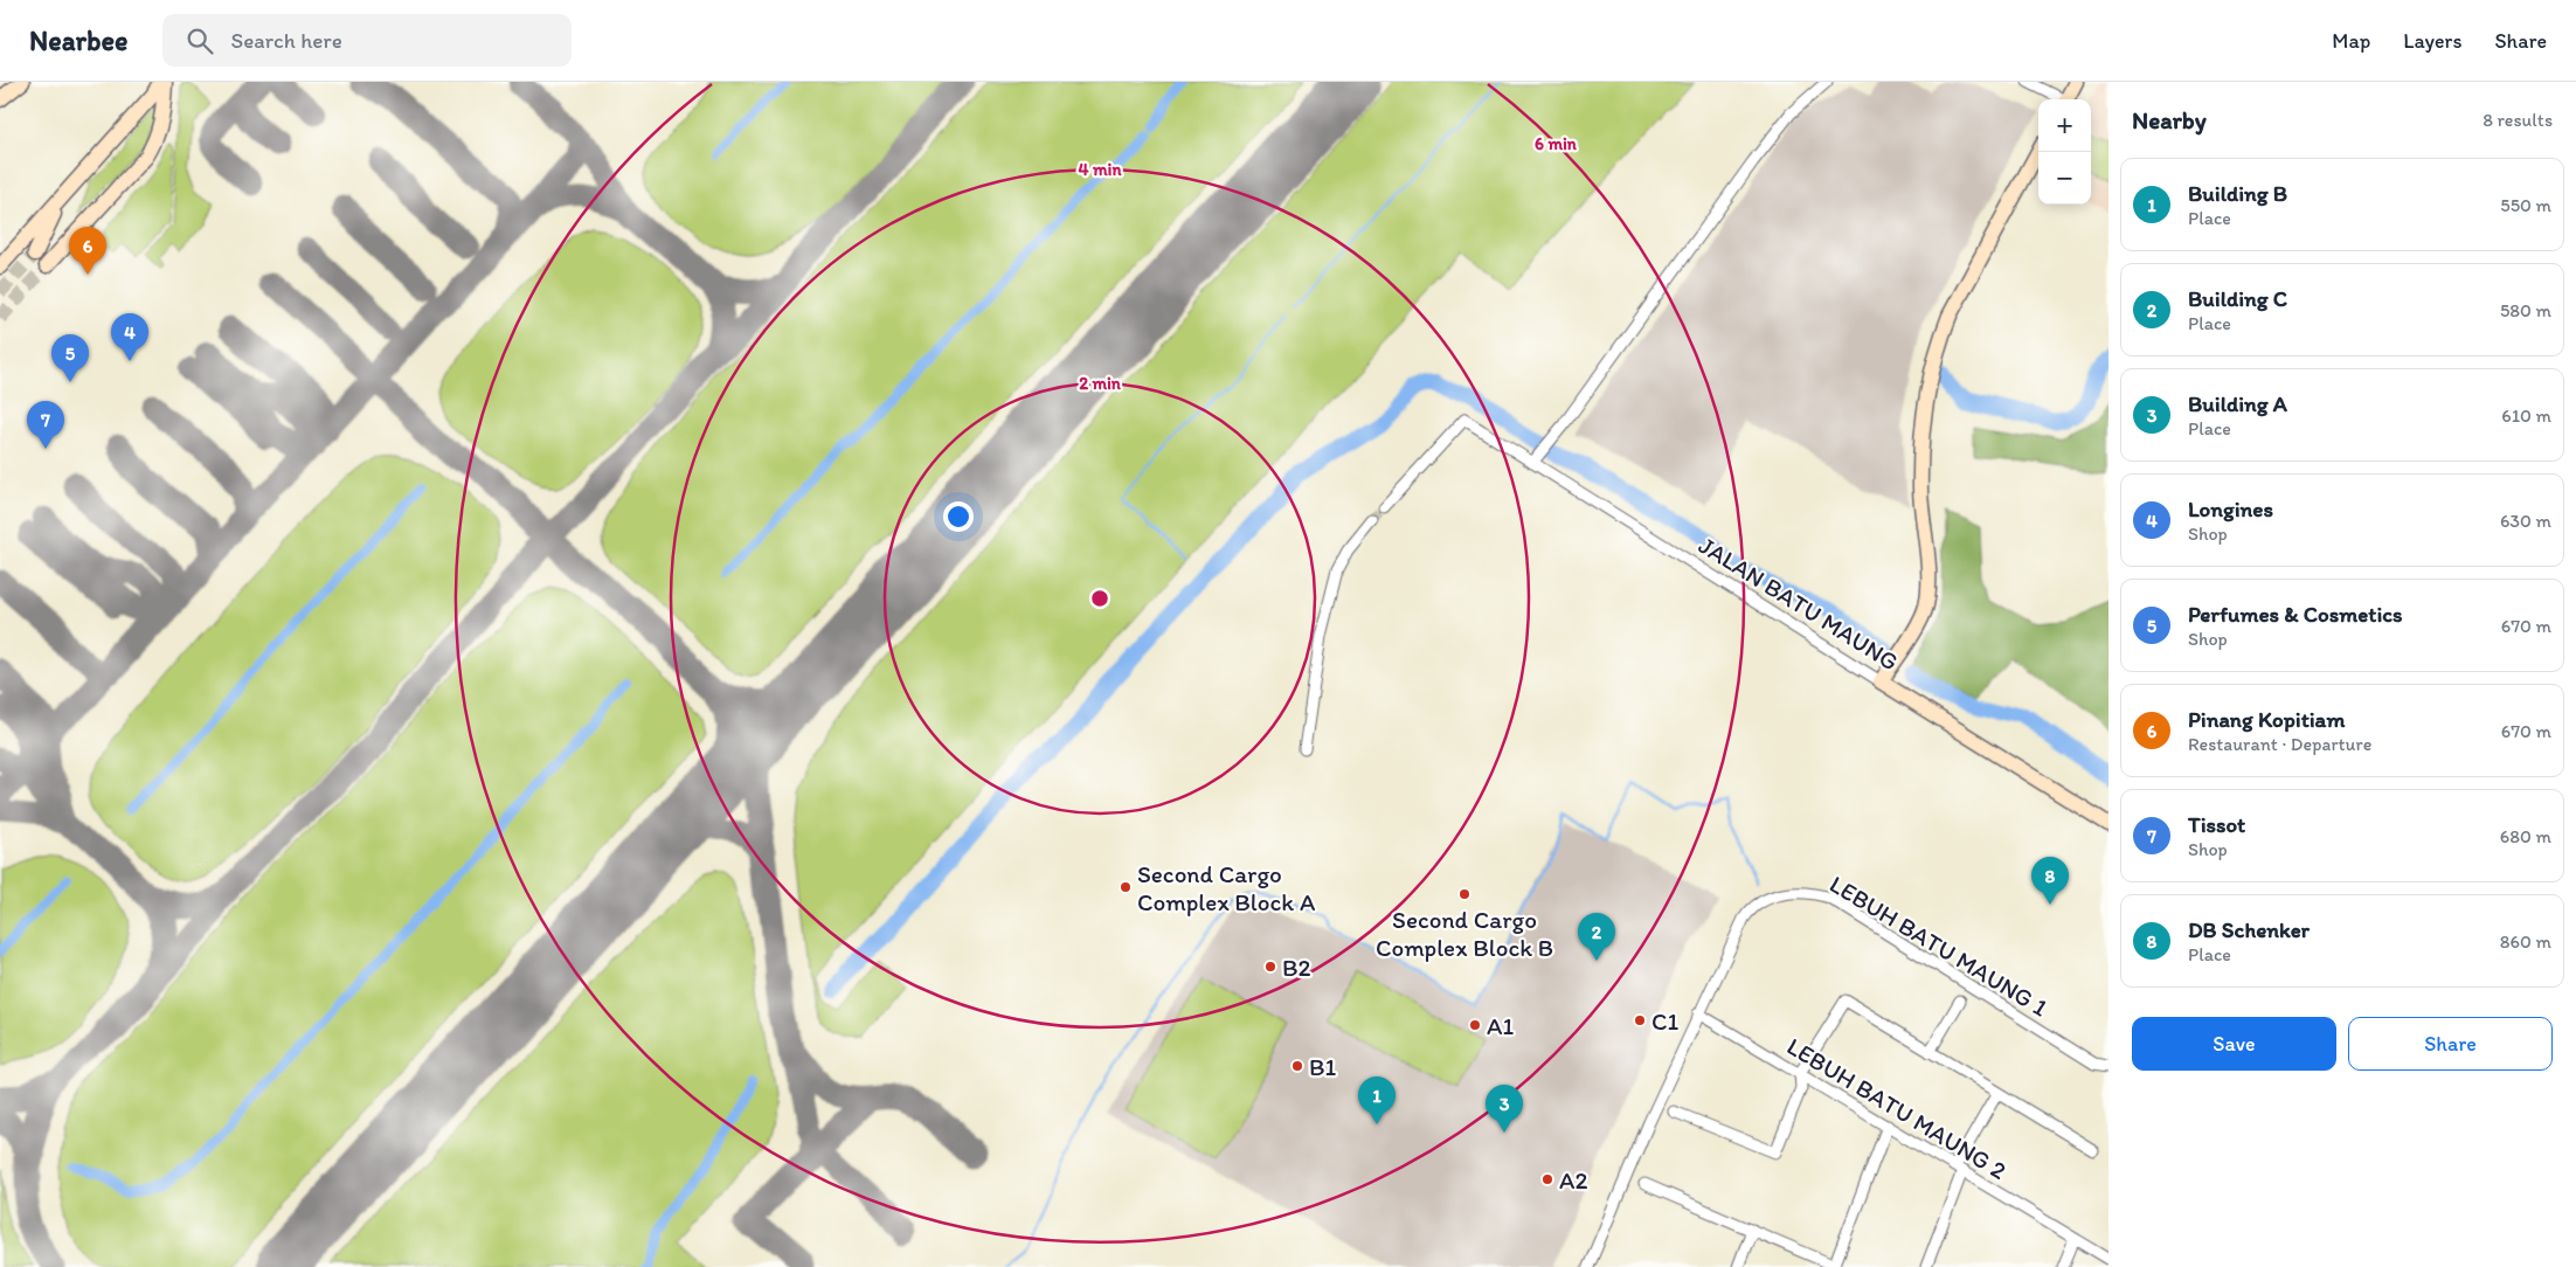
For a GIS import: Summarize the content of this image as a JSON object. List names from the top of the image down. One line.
{"streets":{"street":["JALAN BATU MAUNG","LEBUH BATU MAUNG 1","LEBUH BATU MAUNG 2"]},"crossings":[["LEBUH BATU MAUNG 1","LEBUH BATU MAUNG 2"]],"places":["Second Cargo Complex Block A","Second Cargo Complex Block B","B2","C1","A1","B1","A2"],"page":{"header":"Nearbee","search":"Search here","nav":["Map","Layers","Share"],"heading":["Nearby","8 results"],"map_buttons":["+","−"],"list":[{"mark":"1","name":"Building B","note":"Place","value":"550 m"},{"mark":"2","name":"Building C","note":"Place","value":"580 m"},{"mark":"3","name":"Building A","note":"Place","value":"610 m"},{"mark":"4","name":"Longines","note":"Shop","value":"630 m"},{"mark":"5","name":"Perfumes & Cosmetics","note":"Shop","value":"670 m"},{"mark":"6","name":"Pinang Kopitiam","note":"Restaurant · Departure","value":"670 m"},{"mark":"7","name":"Tissot","note":"Shop","value":"680 m"},{"mark":"8","name":"DB Schenker","note":"Place","value":"860 m"}],"pins":["6","4","5","7","8","2","1","3"],"buttons":["Save","Share"]},"rings":["6 min","4 min","2 min"]}
